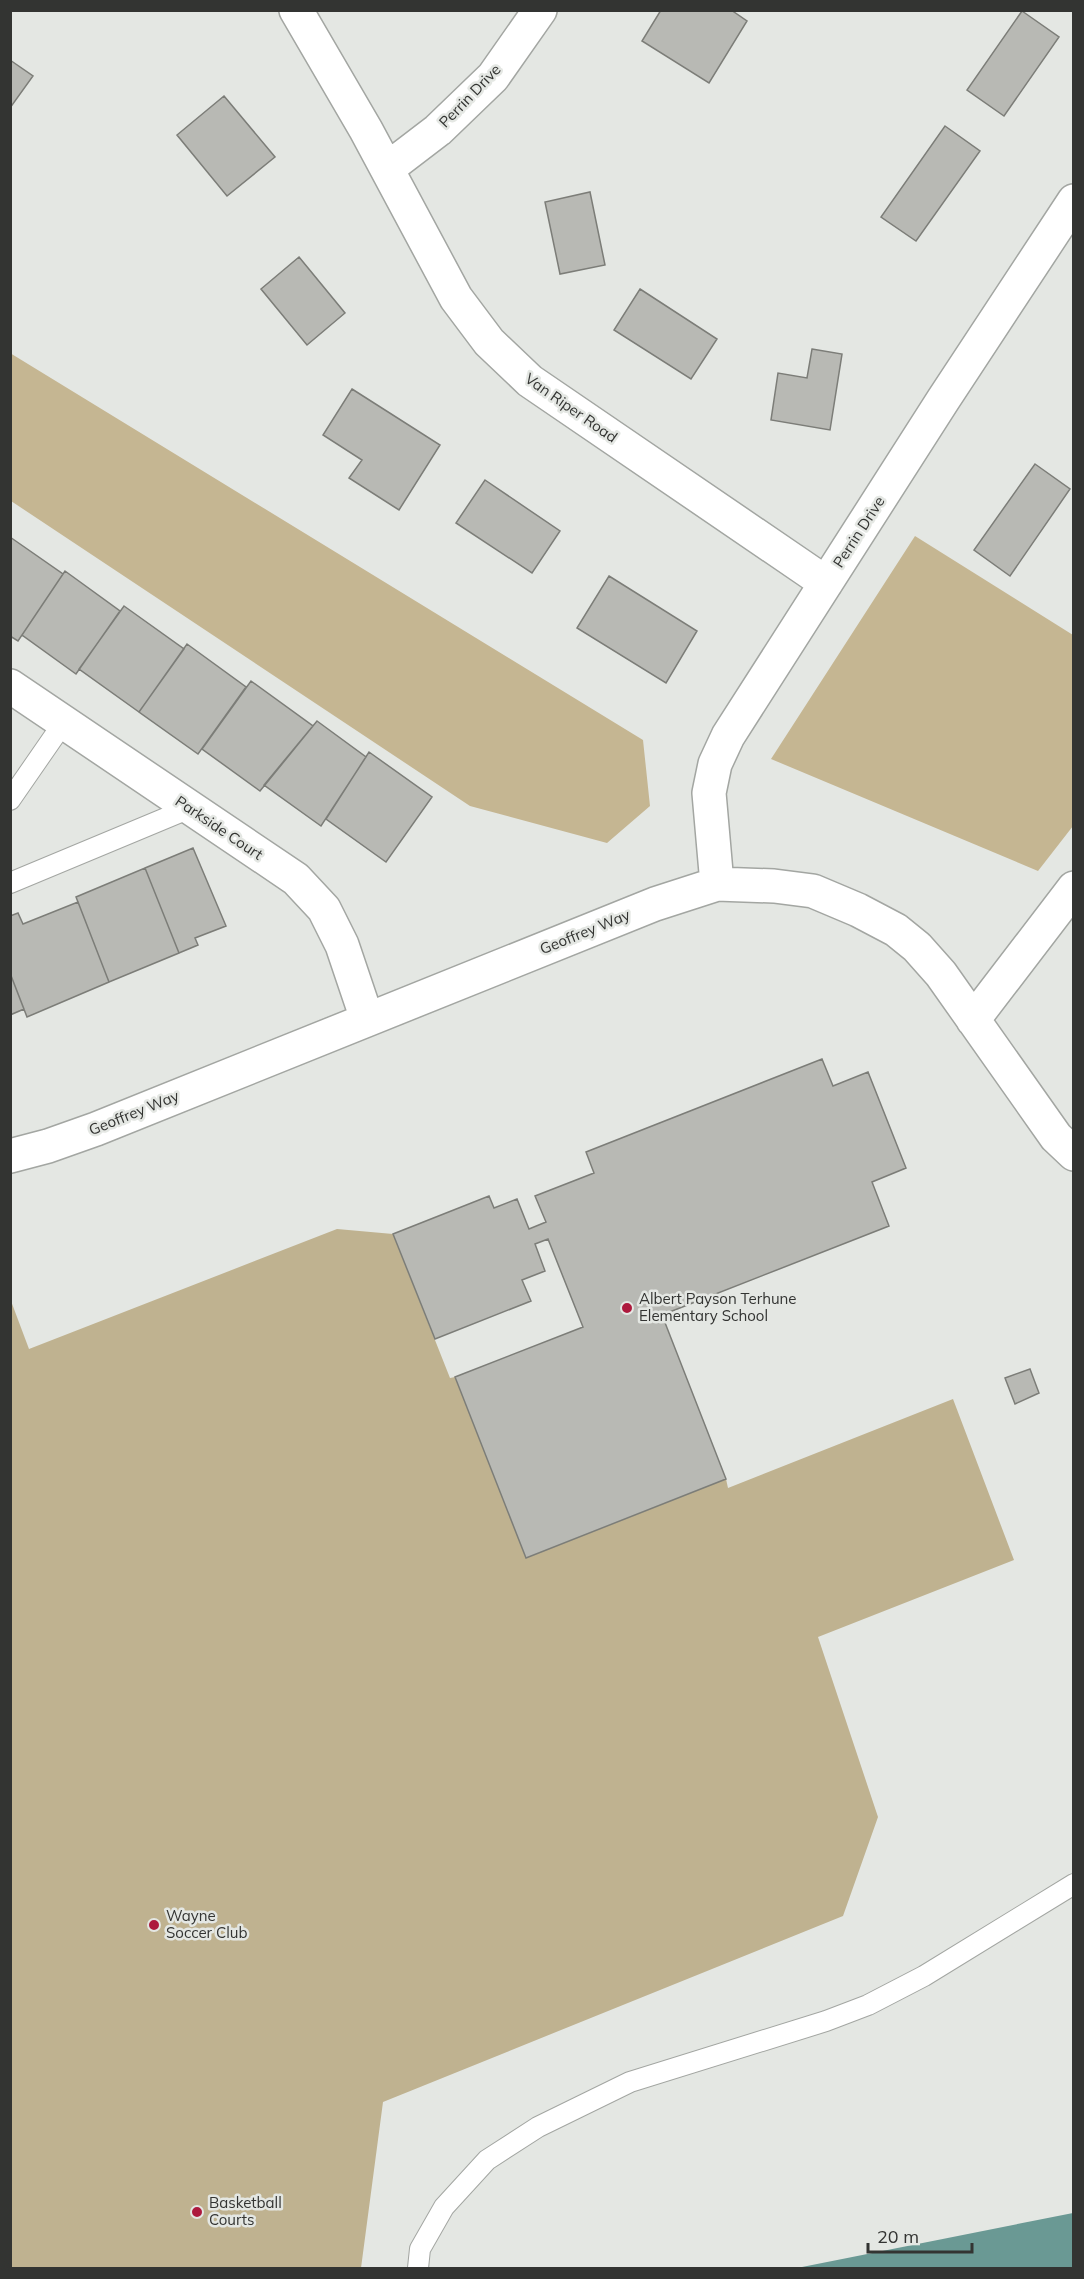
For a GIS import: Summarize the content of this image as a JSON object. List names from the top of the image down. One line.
{"streets":{"street":["Perrin Drive","Van Riper Road","Parkside Court","Geoffrey Way"]},"crossings":[["Perrin Drive","Van Riper Road"],["Perrin Drive","Geoffrey Way"],["Parkside Court","Geoffrey Way"]],"places":["Albert Payson Terhune Elementary School","Wayne Soccer Club","Basketball Courts"],"scale_bar":"20 m"}
